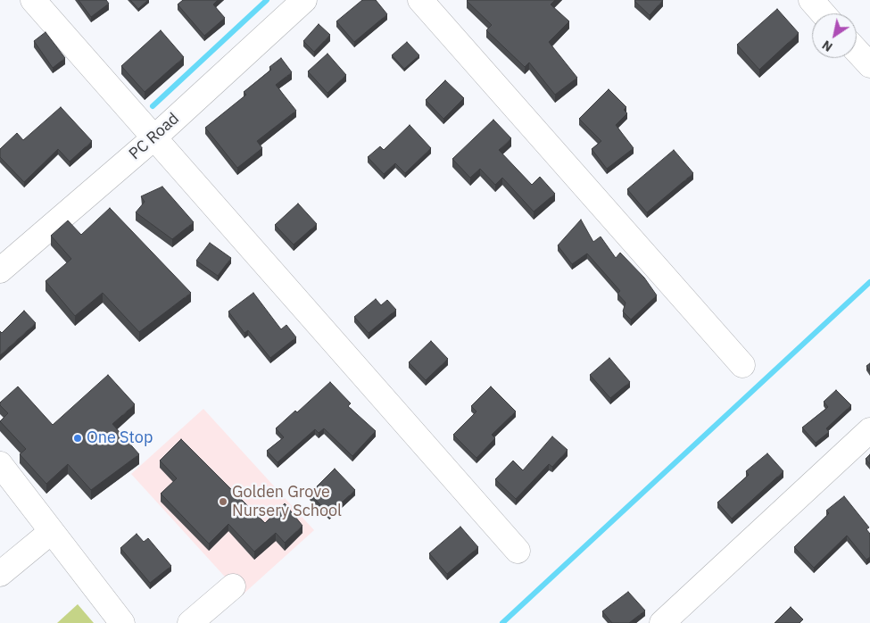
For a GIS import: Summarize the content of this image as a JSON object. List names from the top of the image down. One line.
{"streets":{"street":["PC Road"]},"places":["One Stop","Golden Grove Nursery School"],"north":"bottom left"}
